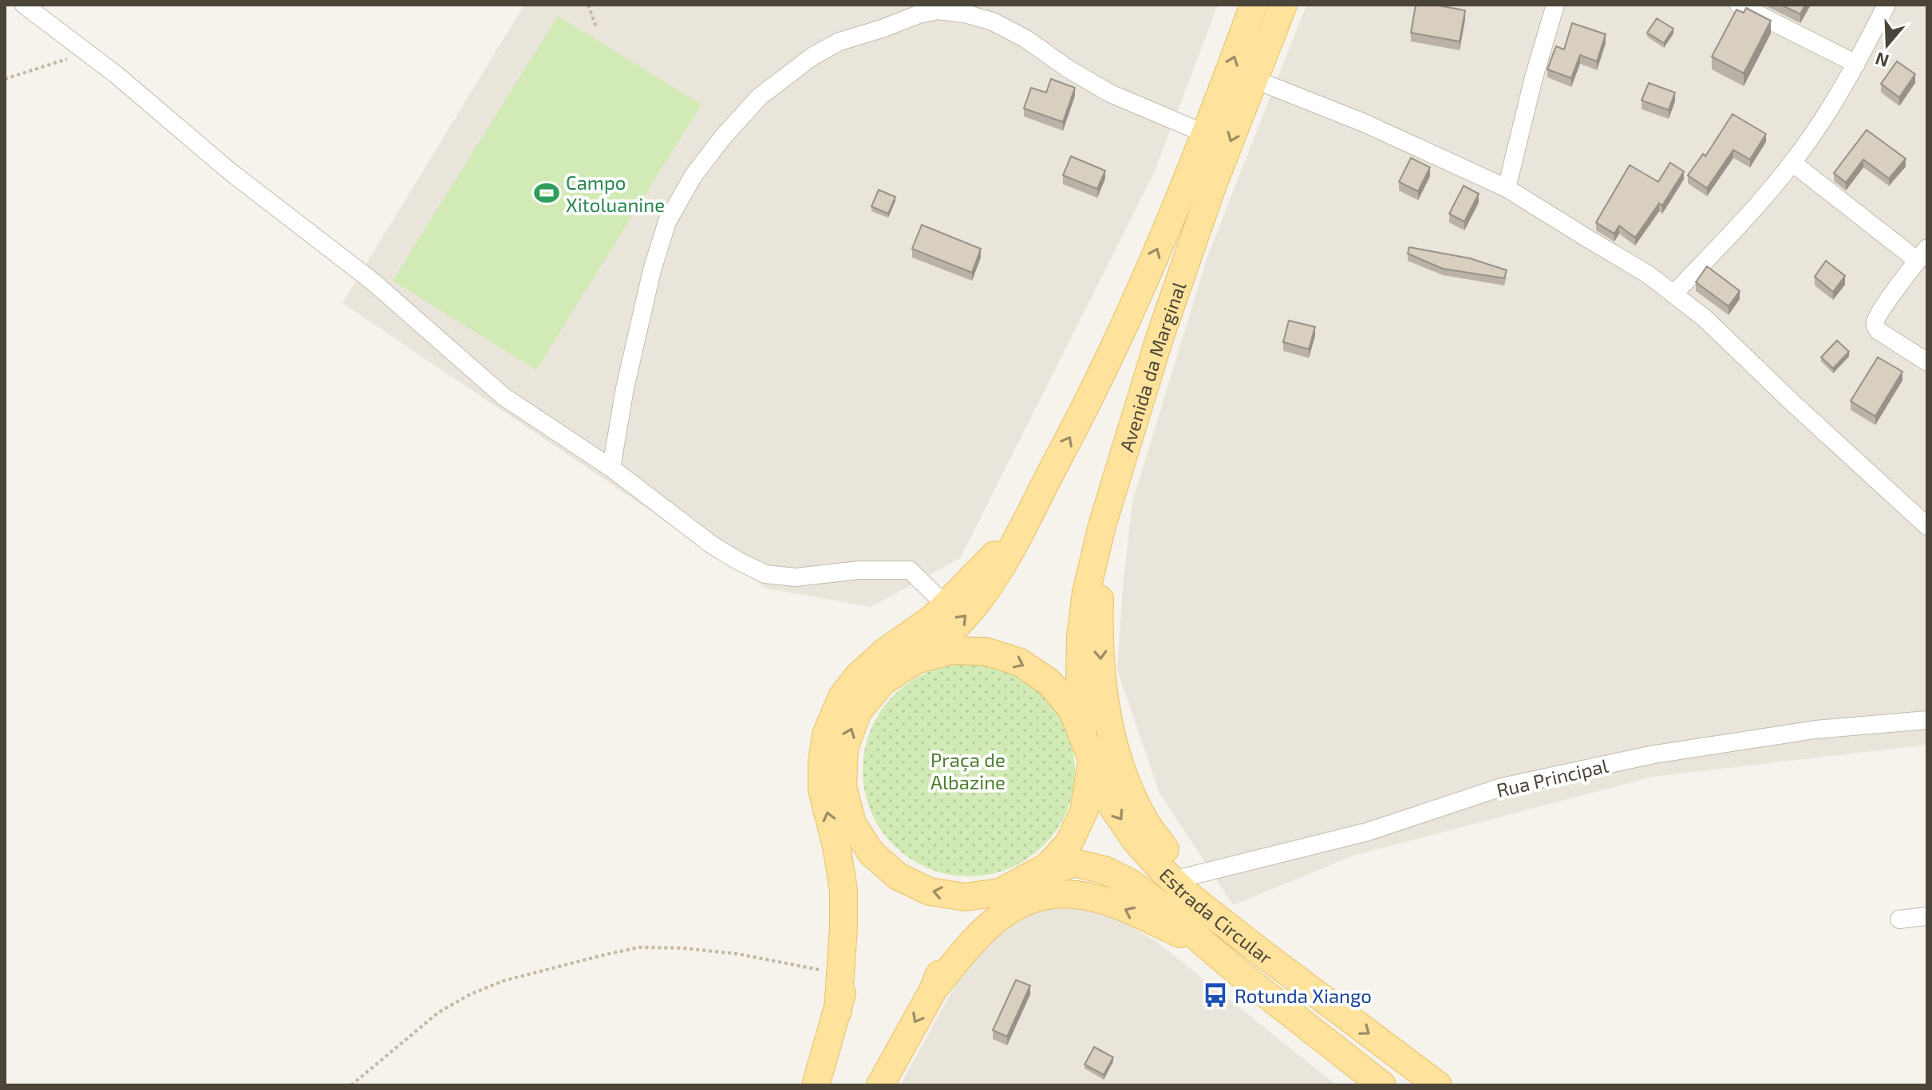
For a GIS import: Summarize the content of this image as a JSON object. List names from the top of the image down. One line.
{"streets":{"main road":["Avenida da Marginal","Estrada Circular"],"street":["Rua Principal"]},"crossings":[["Avenida da Marginal","Estrada Circular"]],"parks":["Praça de Albazine"],"places":{"sports":["Campo Xitoluanine"],"bus stop":["Rotunda Xiango"]},"north":"bottom"}
